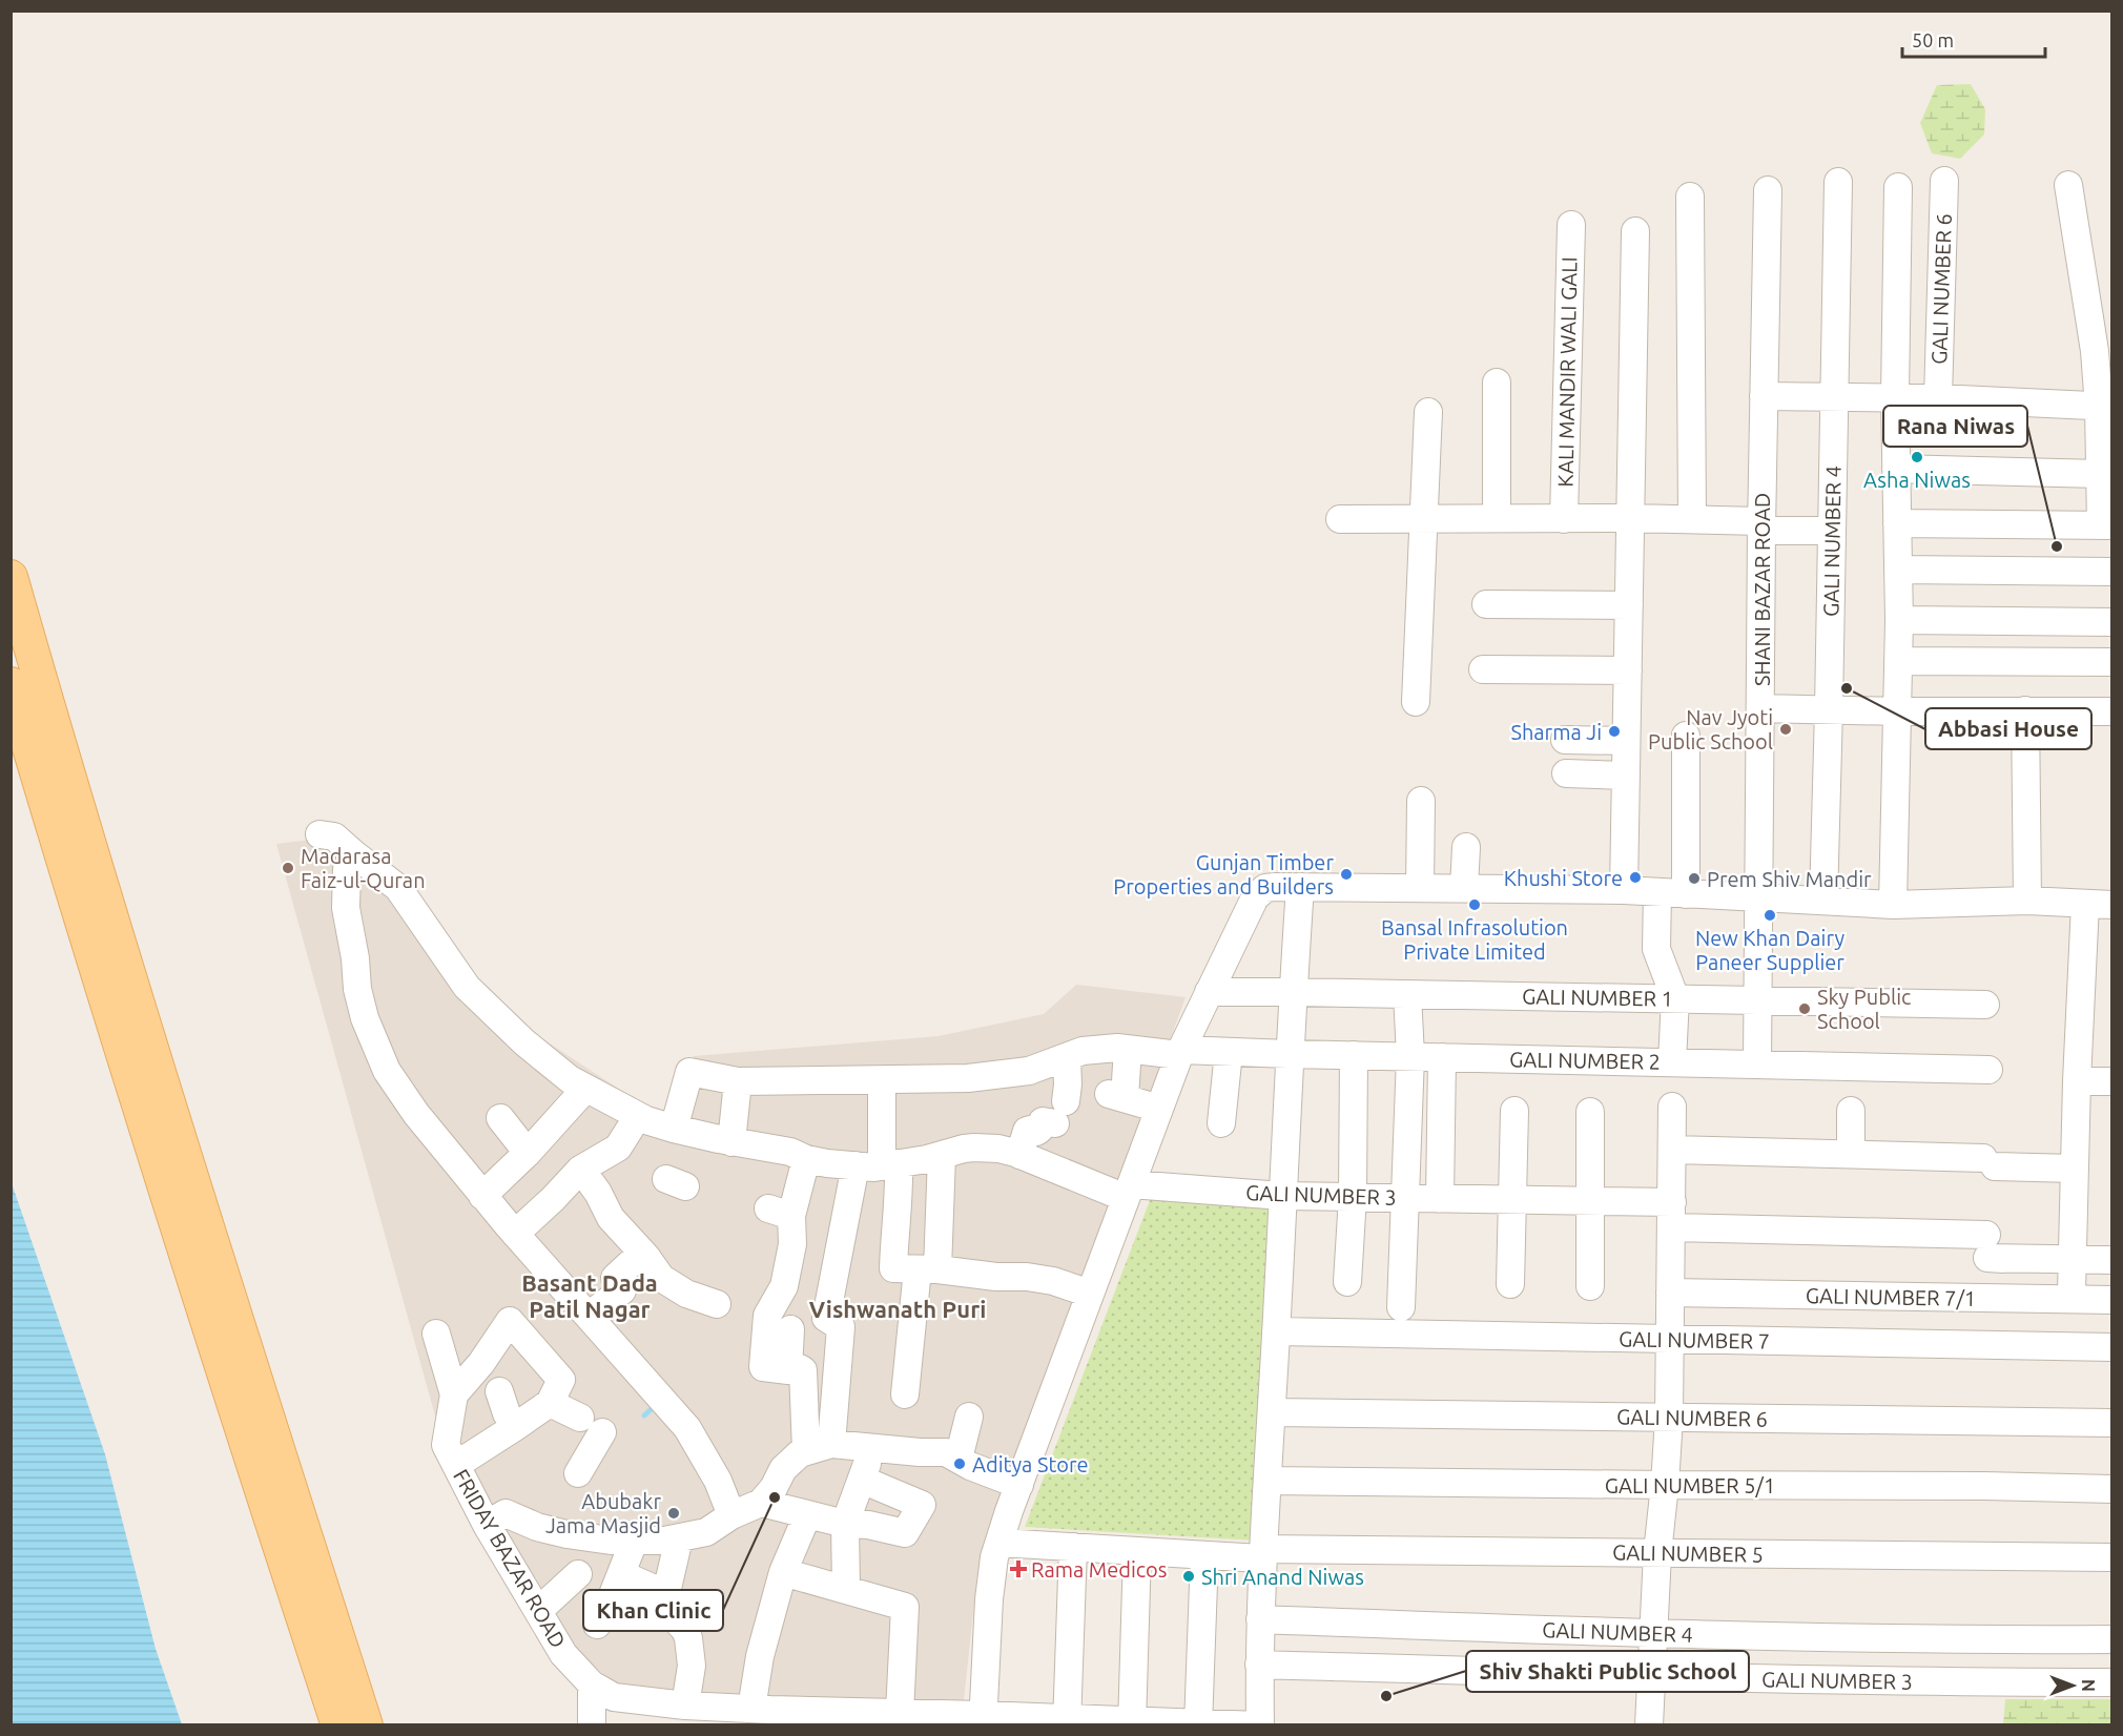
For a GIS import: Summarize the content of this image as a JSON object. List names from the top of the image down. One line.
{"streets":{"street":["GALI NUMBER 6","KALI MANDIR WALI GALI","GALI NUMBER 4","SHANI BAZAR ROAD","GALI NUMBER 1","GALI NUMBER 2","GALI NUMBER 3","GALI NUMBER 7/1","GALI NUMBER 7","GALI NUMBER 5/1","GALI NUMBER 5","FRIDAY BAZAR ROAD"]},"crossings":[["SHANI BAZAR ROAD","GALI NUMBER 1"],["SHANI BAZAR ROAD","GALI NUMBER 2"],["GALI NUMBER 2","GALI NUMBER 3"]],"districts":["Basant Dada Patil Nagar","Vishwanath Puri"],"places":{"other":["Asha Niwas","Rana Niwas","Abbasi House","Nav Jyoti Public School","Sharma Ji","Madarasa Faiz-ul-Quran","Gunjan Timber Properties and Builders","Khushi Store","Prem Shiv Mandir","Bansal Infrasolution Private Limited","New Khan Dairy Paneer Supplier","Sky Public School","Aditya Store","Khan Clinic","Abubakr Jama Masjid","Shri Anand Niwas","Shiv Shakti Public School"],"health":["Rama Medicos"]},"scale_bar":"50 m","north":"right"}
